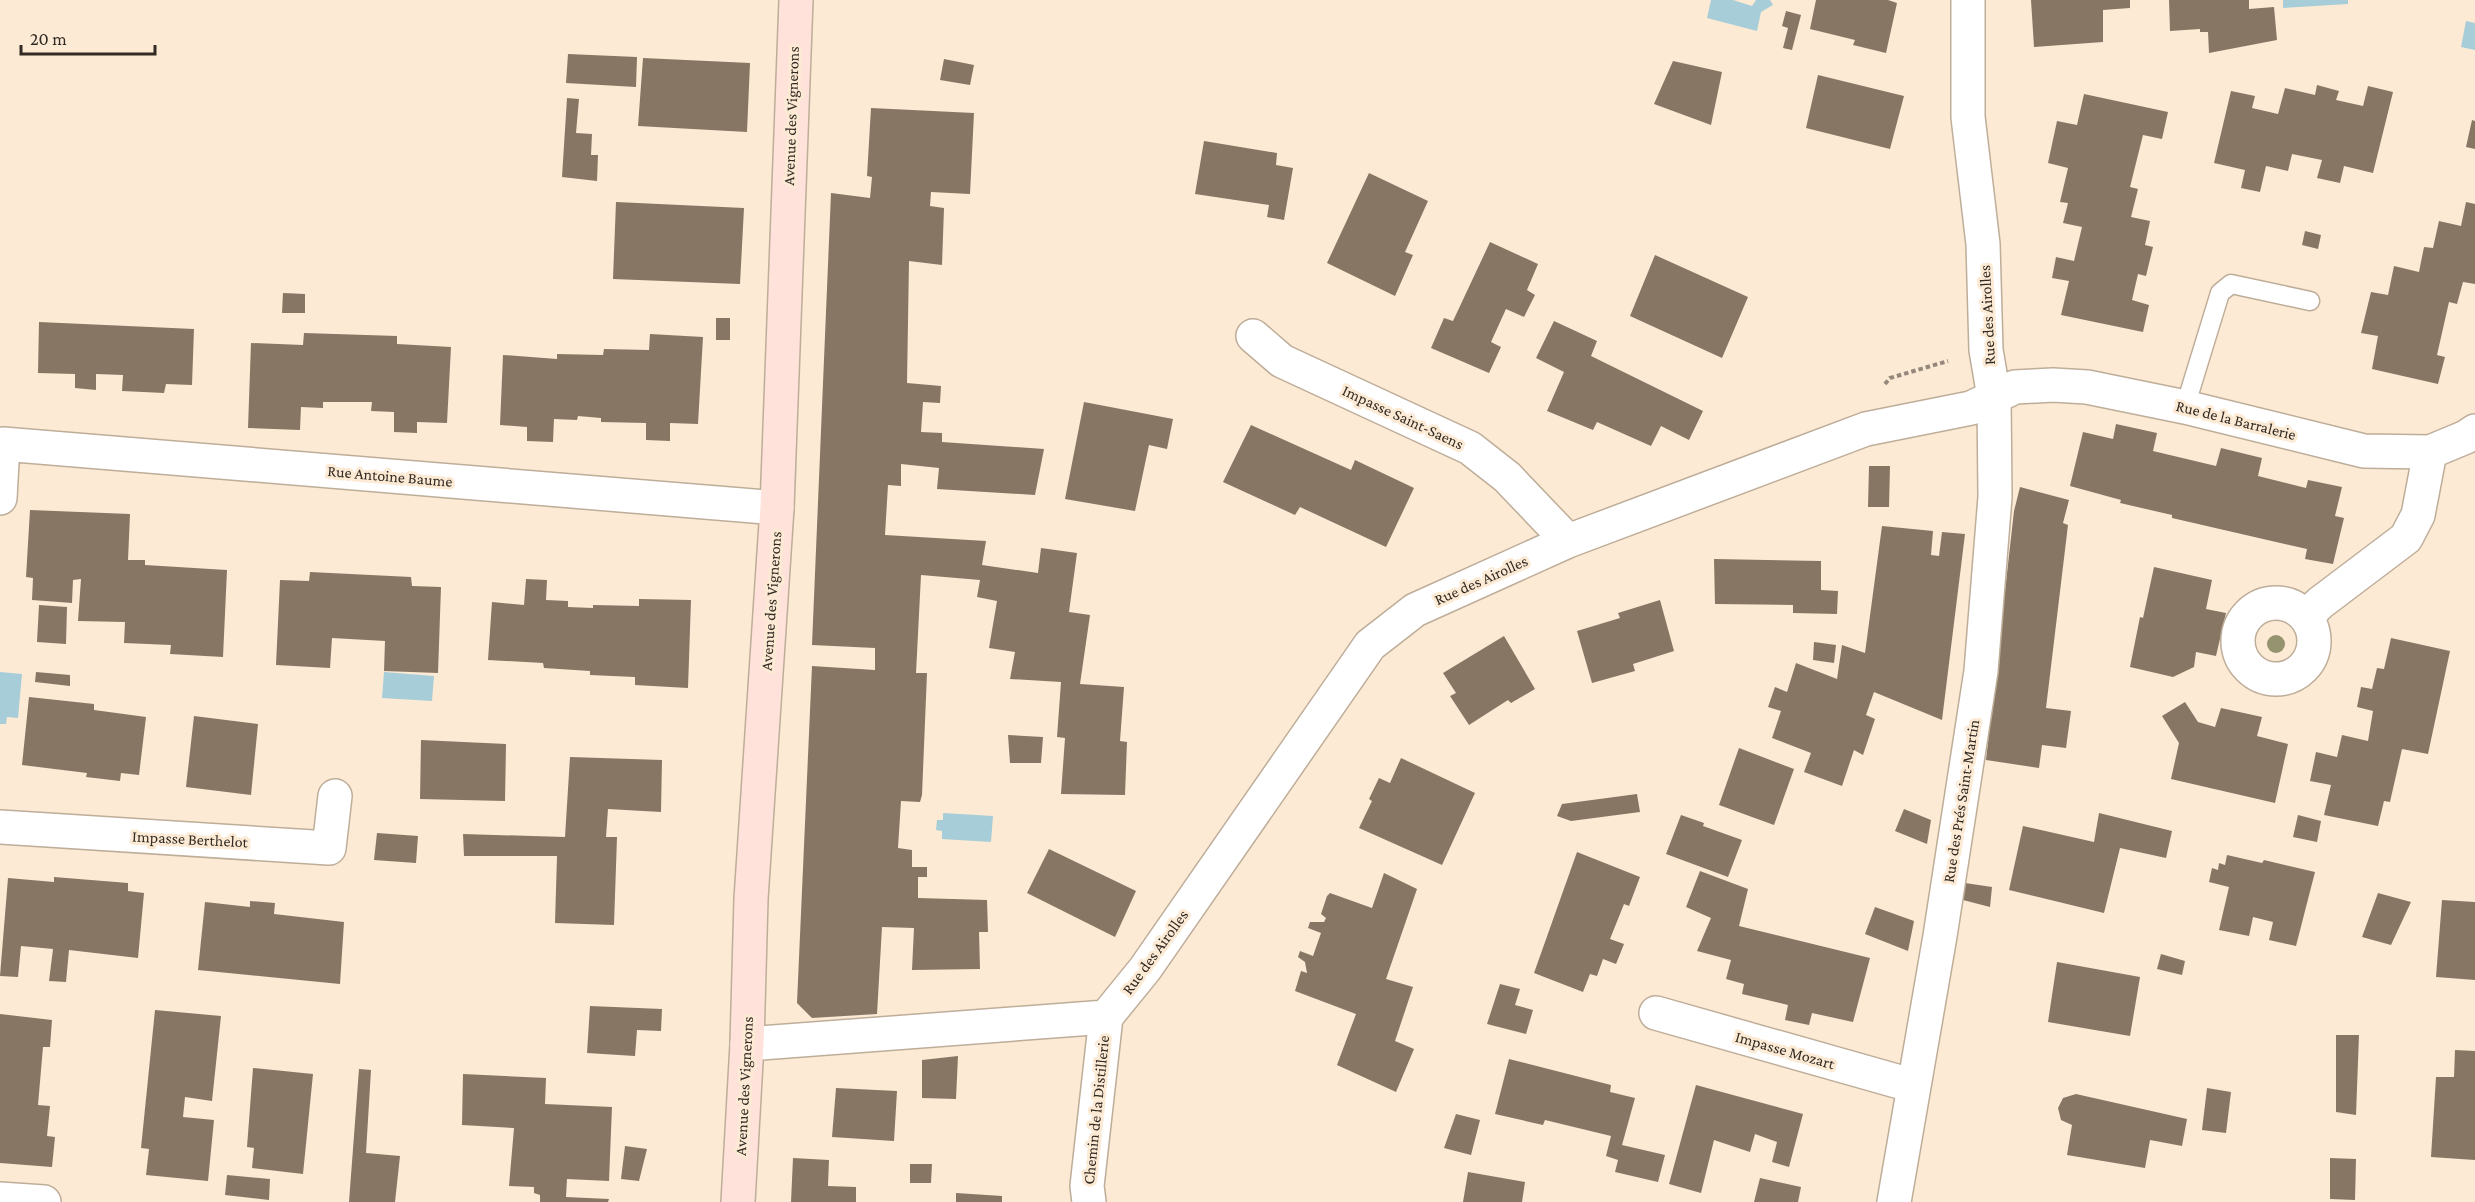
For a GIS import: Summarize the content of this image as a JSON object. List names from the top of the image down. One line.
{"streets":{"main road":["Avenue des Vignerons"],"street":["Rue des Airolles","Impasse Saint-Saens","Rue de la Barralerie","Rue Antoine Baume","Rue des Prés Saint-Martin","Impasse Berthelot","Impasse Mozart","Chemin de la Distillerie"]},"crossings":[["Avenue des Vignerons","Rue Antoine Baume"],["Rue des Airolles","Impasse Saint-Saens"],["Rue des Airolles","Rue de la Barralerie"],["Rue des Airolles","Rue des Prés Saint-Martin"],["Rue des Airolles","Chemin de la Distillerie"],["Rue de la Barralerie","Rue des Prés Saint-Martin"],["Rue des Prés Saint-Martin","Impasse Mozart"]],"scale_bar":"20 m"}
